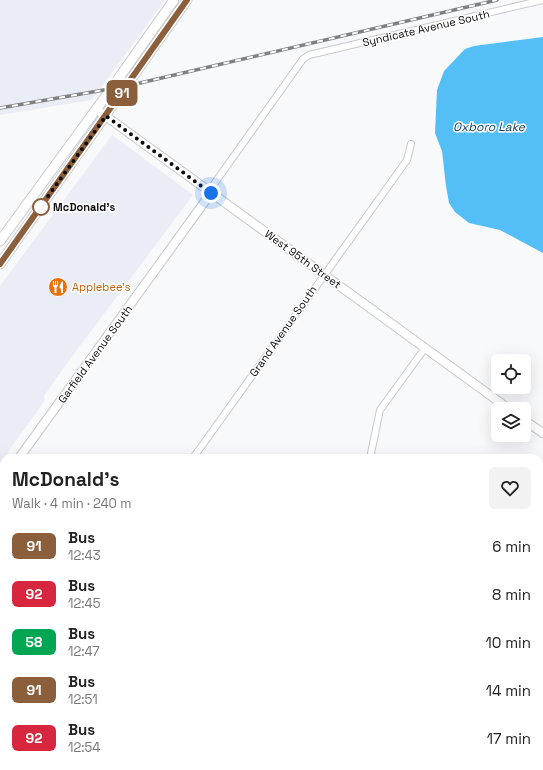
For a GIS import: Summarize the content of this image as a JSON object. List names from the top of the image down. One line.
{"streets":{"street":["Syndicate Avenue South","West 95th Street","Grand Avenue South","Garfield Avenue South"]},"crossings":[["Syndicate Avenue South","Garfield Avenue South"],["West 95th Street","Grand Avenue South"],["West 95th Street","Garfield Avenue South"]],"water":["Oxboro Lake"],"places":{"other":["McDonald's"],"restaurant":["Applebee's"]},"lines":["bus line 91"],"page":{"on_map":"91","heading":["McDonald's","Walk · 4 min · 240 m"],"list":[{"mark":"91","name":"Bus","note":"12:43","value":"6 min"},{"mark":"92","name":"Bus","note":"12:45","value":"8 min"},{"mark":"58","name":"Bus","note":"12:47","value":"10 min"},{"mark":"91","name":"Bus","note":"12:51","value":"14 min"},{"mark":"92","name":"Bus","note":"12:54","value":"17 min"}]}}
